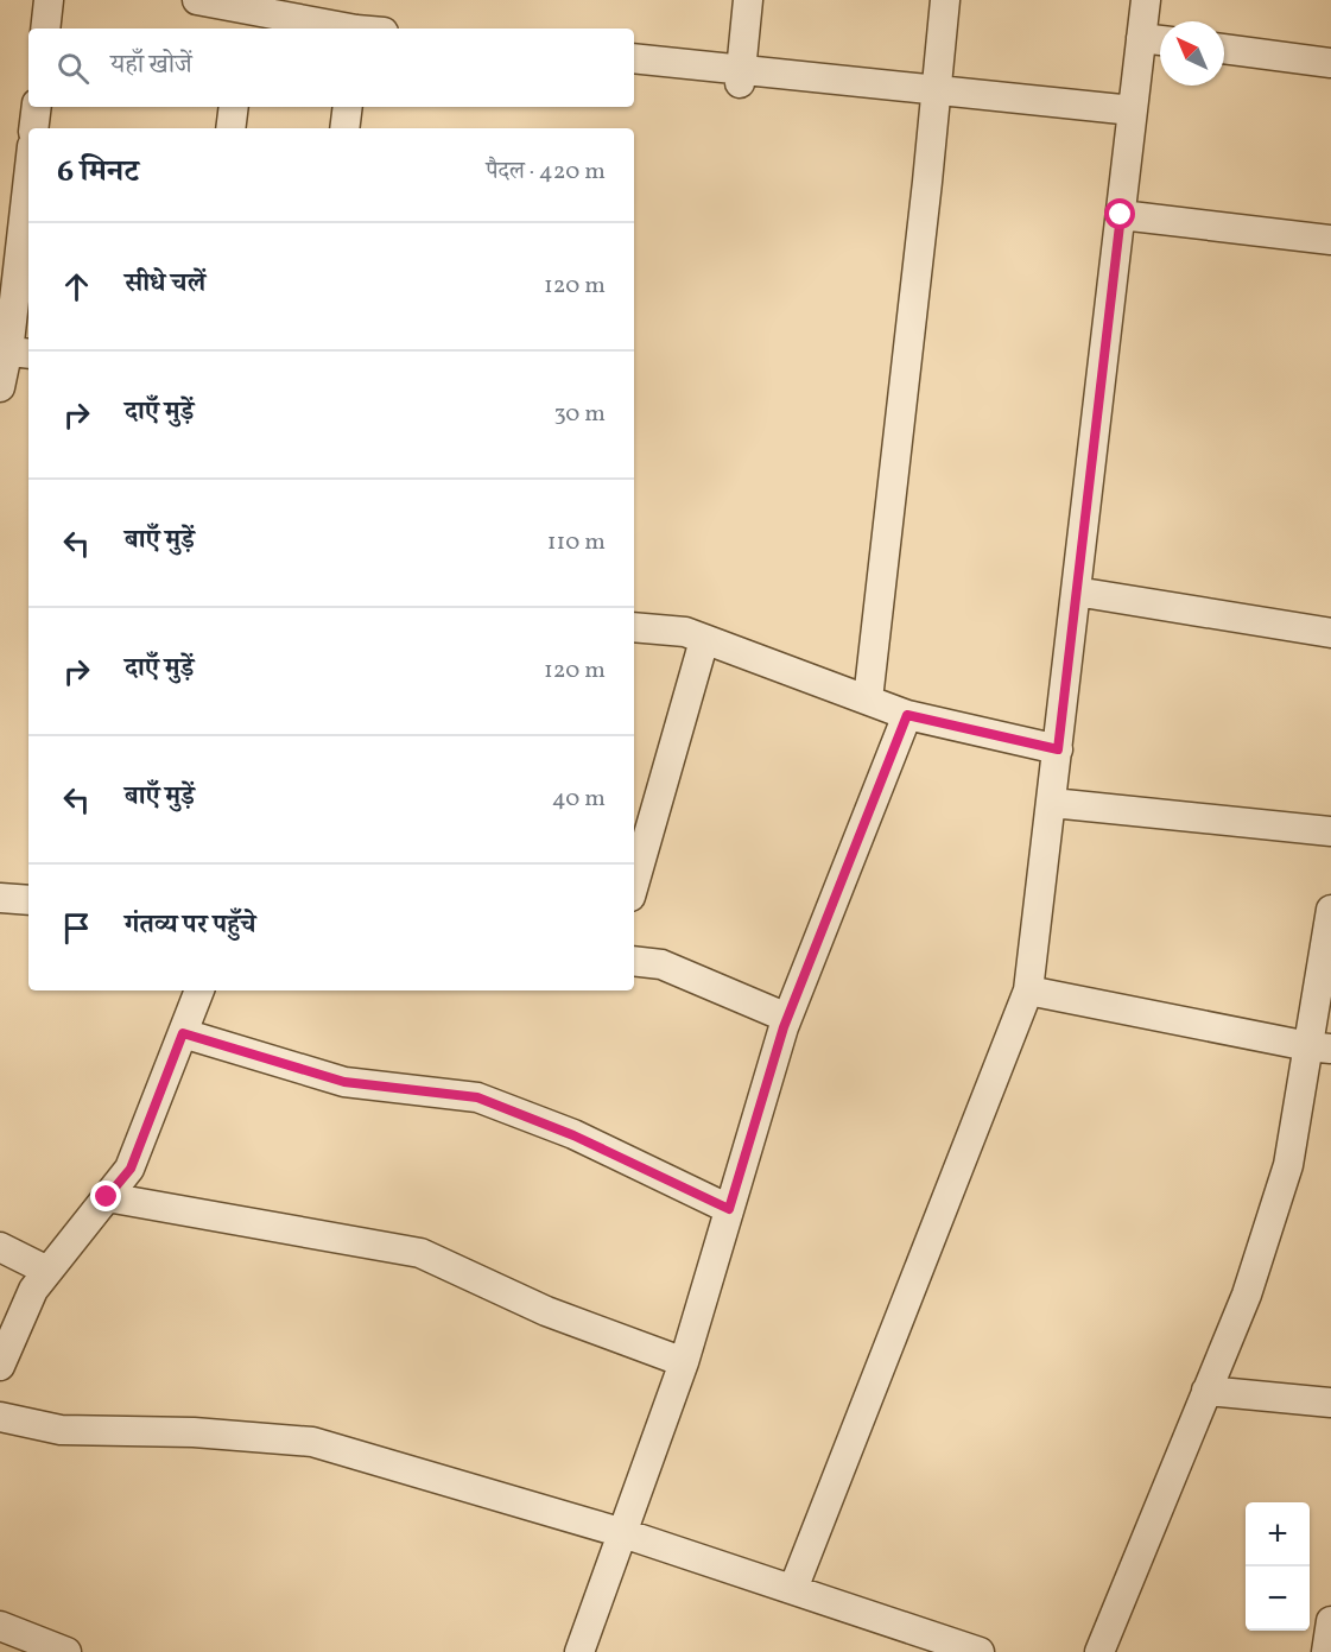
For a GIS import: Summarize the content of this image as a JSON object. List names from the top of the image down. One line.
{"north":"top left","page":{"search":"यहाँ खोजें","heading":["6 मिनट","पैदल · 420 m"],"list":[["सीधे चलें","120 m"],["दाएँ मुड़ें","30 m"],["बाएँ मुड़ें","110 m"],["दाएँ मुड़ें","120 m"],["बाएँ मुड़ें","40 m"],"गंतव्य पर पहुँचे"],"map_buttons":["+","−"]}}
